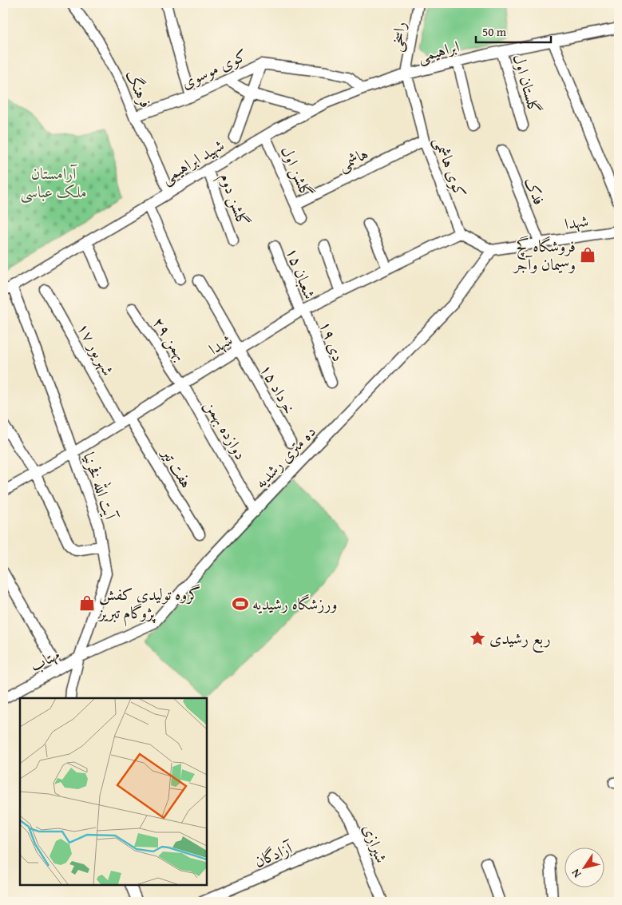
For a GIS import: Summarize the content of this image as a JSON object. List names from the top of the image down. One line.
{"streets":{"street":["راسخی","ابراهیمی","کوی موسوی","گلستان اول","فرهنگ","هاشمی","شهید ابراهیمی","کوی هاشمی","گلشن اول","فدک","گلشن دوم","شهدا","۱۵ شعبان","۲۹ بهمن","۱۹ دی","۱۷ شهریور","۱۵ خرداد","دوازده بهمن","ده متری رشدیه","هفت تیر","آیت الله فخرنیا","مهتاب","شیرازی","آزادگان"]},"crossings":[["راسخی","ابراهیمی"],["راسخی","شهید ابراهیمی"],["راسخی","کوی هاشمی"],["ابراهیمی","گلستان اول"],["ابراهیمی","شهید ابراهیمی"],["ابراهیمی","کوی هاشمی"],["کوی موسوی","فرهنگ"],["فرهنگ","شهید ابراهیمی"],["هاشمی","کوی هاشمی"],["هاشمی","گلشن اول"],["شهید ابراهیمی","کوی هاشمی"],["شهید ابراهیمی","گلشن اول"],["شهید ابراهیمی","گلشن دوم"],["شهید ابراهیمی","آیت الله فخرنیا"],["کوی هاشمی","شهدا"],["فدک","شهدا"],["شهدا","۱۵ شعبان"],["شهدا","۲۹ بهمن"],["شهدا","۱۹ دی"],["شهدا","۱۷ شهریور"],["شهدا","۱۵ خرداد"],["شهدا","دوازده بهمن"],["شهدا","ده متری رشدیه"],["شهدا","هفت تیر"],["شهدا","آیت الله فخرنیا"],["۱۵ شعبان","۱۹ دی"],["۲۹ بهمن","دوازده بهمن"],["۱۷ شهریور","هفت تیر"],["دوازده بهمن","ده متری رشدیه"],["ده متری رشدیه","آیت الله فخرنیا"],["ده متری رشدیه","مهتاب"],["آیت الله فخرنیا","مهتاب"],["شیرازی","آزادگان"]],"parks":["آرامستان ملک عباسی"],"places":{"shop":["فروشگاه گچ وسیمان وآجر","گروه تولیدی کفش پژوگام تبریز"],"sports":["ورزشگاه رشیدیه"],"place":["ربع رشیدی"]},"scale_bar":"50 m","north":"bottom left"}
